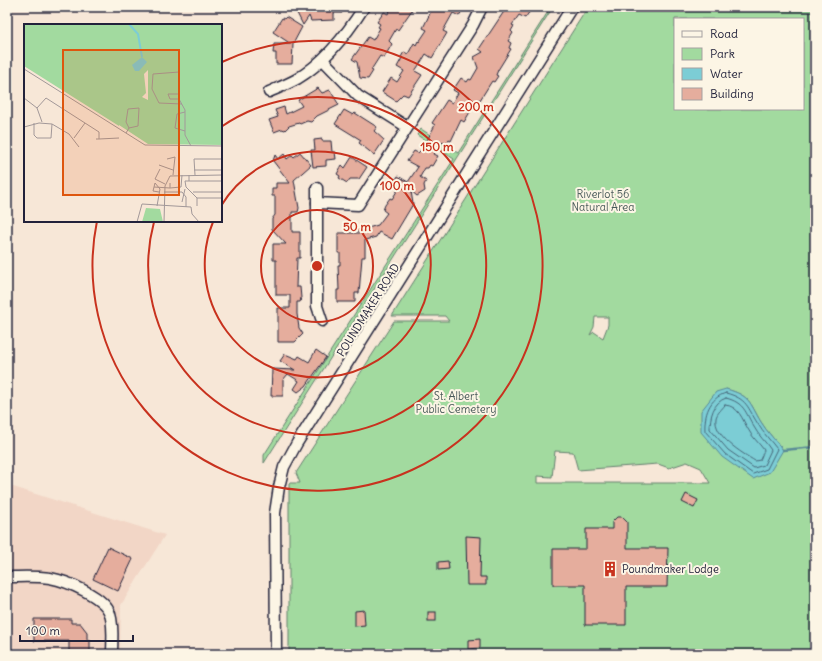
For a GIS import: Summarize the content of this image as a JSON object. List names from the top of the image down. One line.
{"streets":{"street":["POUNDMAKER ROAD"]},"parks":["Riverlot 56 Natural Area","St. Albert Public Cemetery"],"places":{"building":["Poundmaker Lodge"]},"legend":["Road","Park","Water","Building"],"scale_bar":"100 m","rings":["200 m","150 m","100 m","50 m"]}
